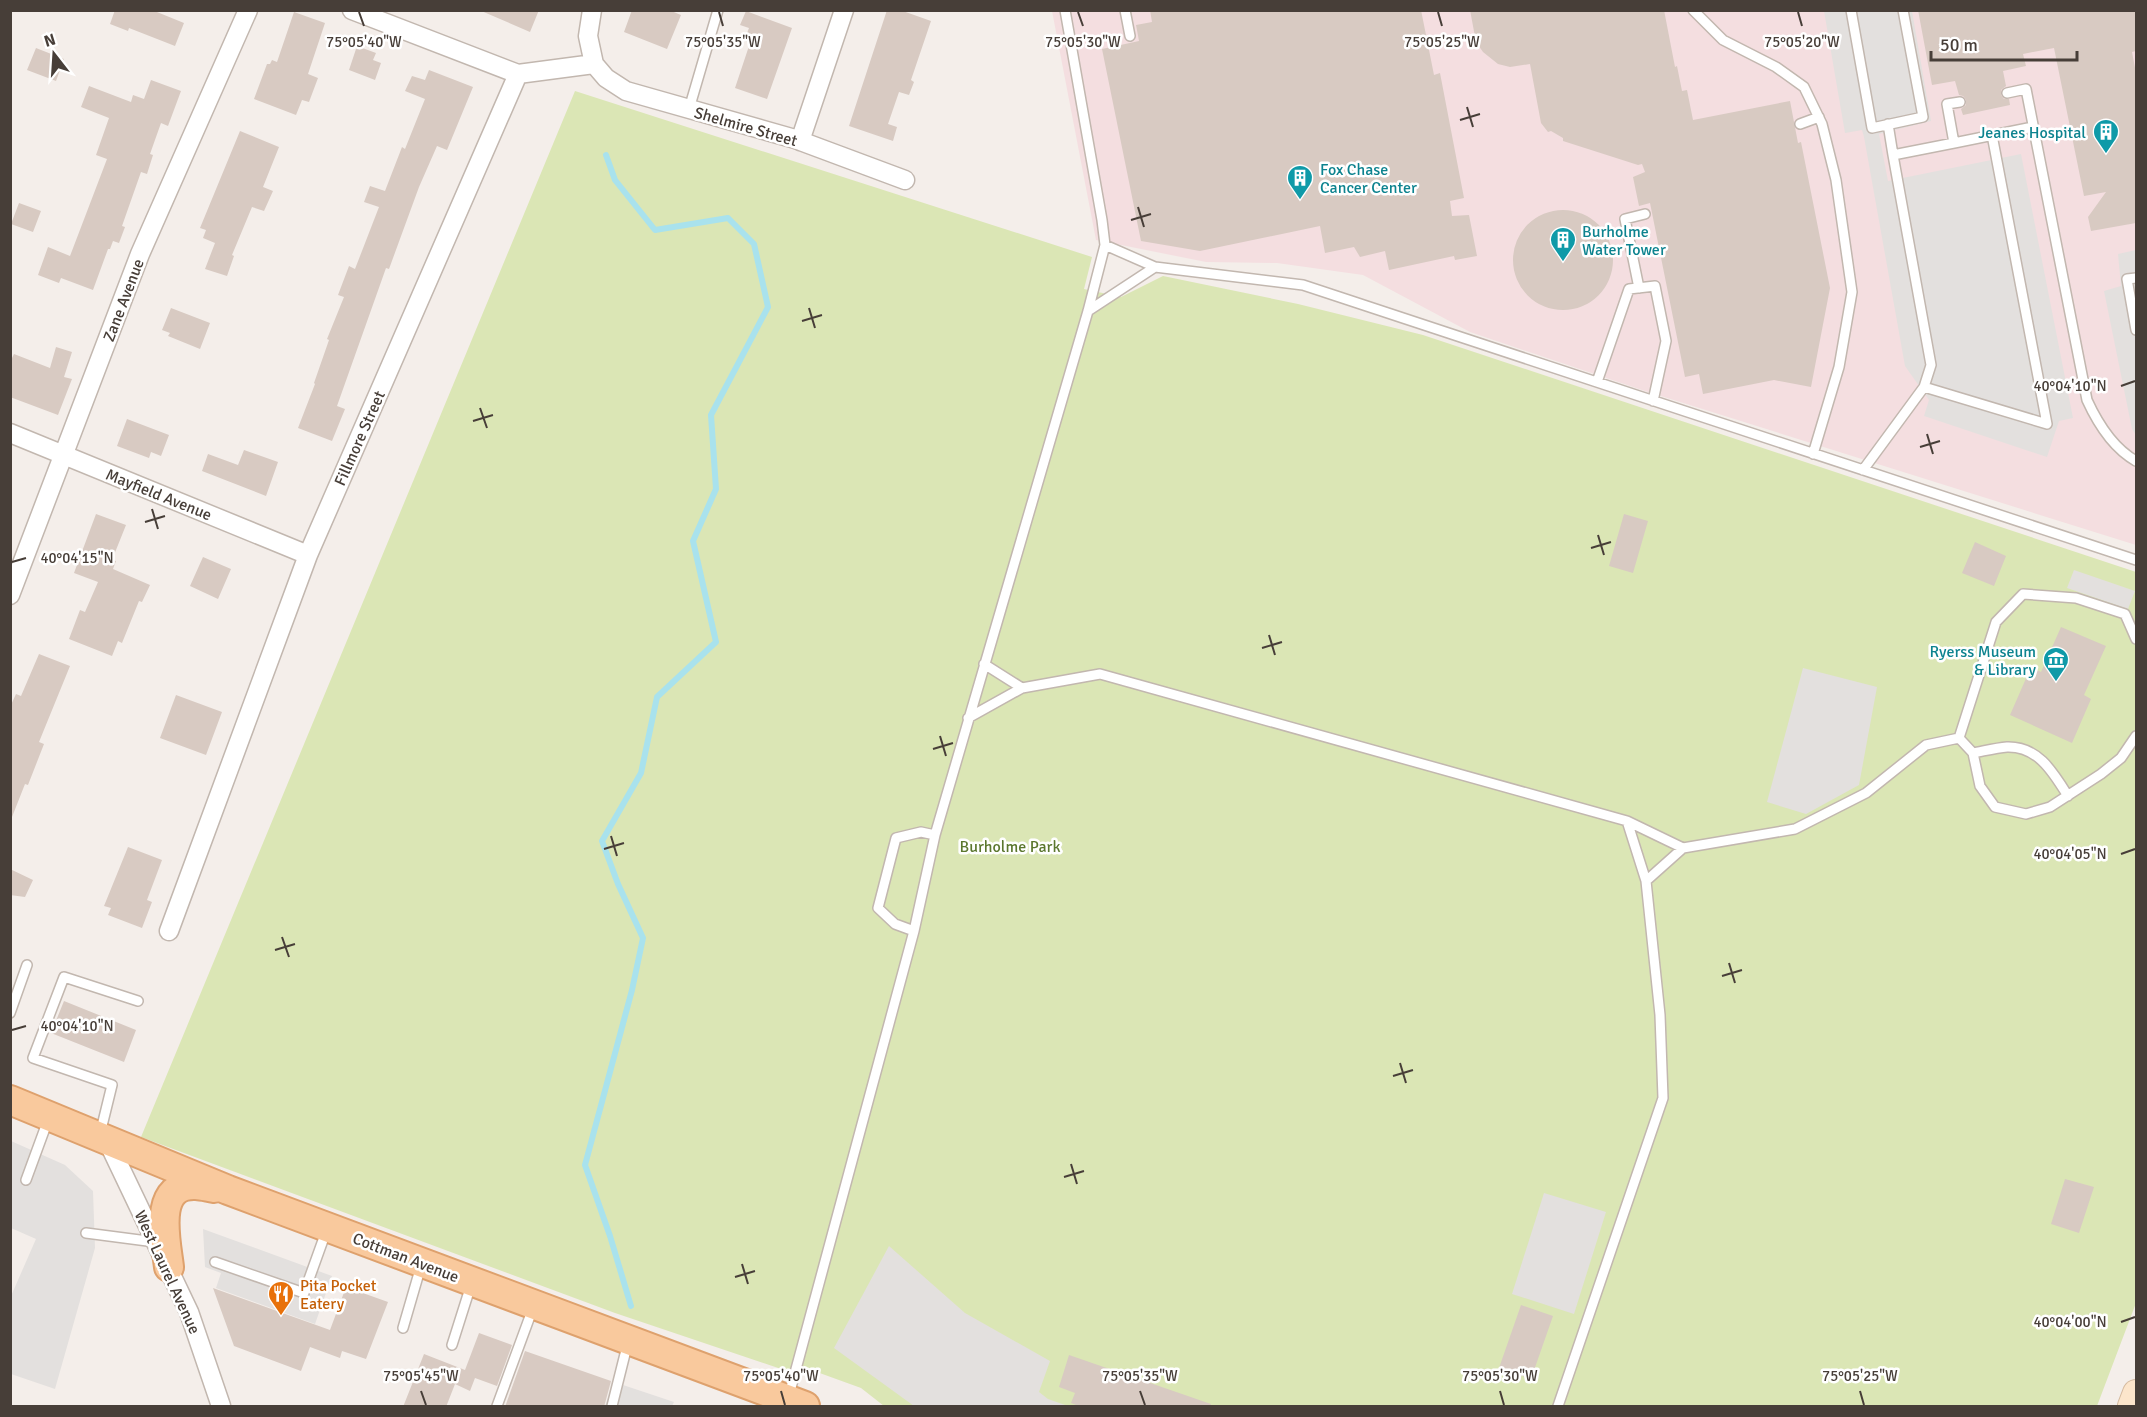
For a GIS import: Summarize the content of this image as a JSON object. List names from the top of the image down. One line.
{"streets":{"main road":["Cottman Avenue"],"street":["Shelmire Street","Zane Avenue","Fillmore Street","Mayfield Avenue","West Laurel Avenue"]},"crossings":[["Zane Avenue","Mayfield Avenue"],["Fillmore Street","Mayfield Avenue"],["Cottman Avenue","West Laurel Avenue"]],"parks":["Burholme Park"],"places":{"building":["Jeanes Hospital","Fox Chase Cancer Center","Burholme Water Tower"],"museum":["Ryerss Museum & Library"],"restaurant":["Pita Pocket Eatery"]},"scale_bar":"50 m","north":"top","coordinates":["75°05'40\"W","75°05'35\"W","75°05'30\"W","75°05'25\"W","75°05'20\"W","40°04'10\"N","40°04'15\"N","40°04'05\"N","40°04'00\"N","75°05'45\"W"]}
